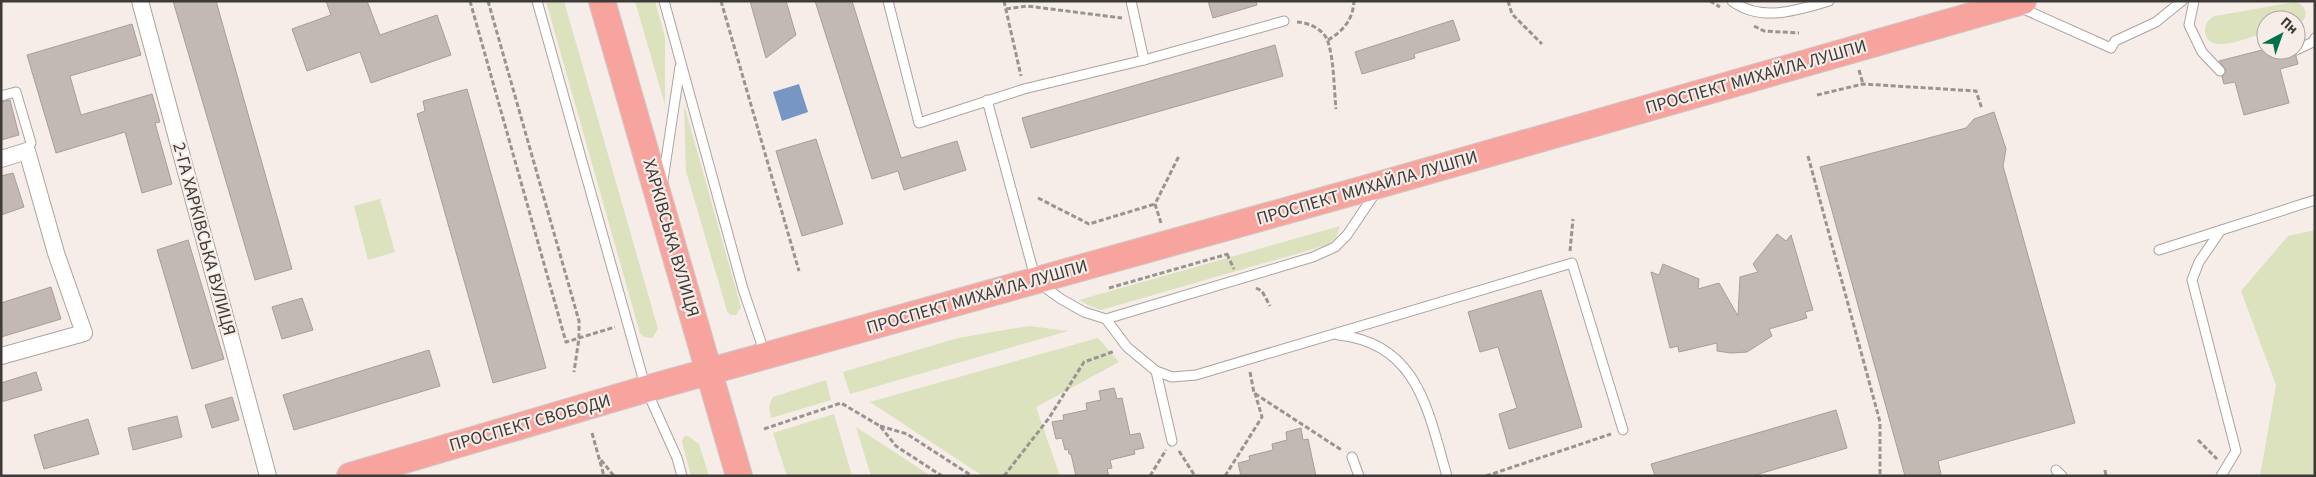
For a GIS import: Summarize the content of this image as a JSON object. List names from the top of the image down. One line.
{"streets":{"main road":["ПРОСПЕКТ МИХАЙЛА ЛУШПИ","ХАРКІВСЬКА ВУЛИЦЯ","ПРОСПЕКТ СВОБОДИ"],"street":["2-ГА ХАРКІВСЬКА ВУЛИЦЯ"]},"crossings":[["ПРОСПЕКТ МИХАЙЛА ЛУШПИ","ХАРКІВСЬКА ВУЛИЦЯ"],["ПРОСПЕКТ МИХАЙЛА ЛУШПИ","ПРОСПЕКТ СВОБОДИ"],["ХАРКІВСЬКА ВУЛИЦЯ","ПРОСПЕКТ СВОБОДИ"]],"north":"top right"}
